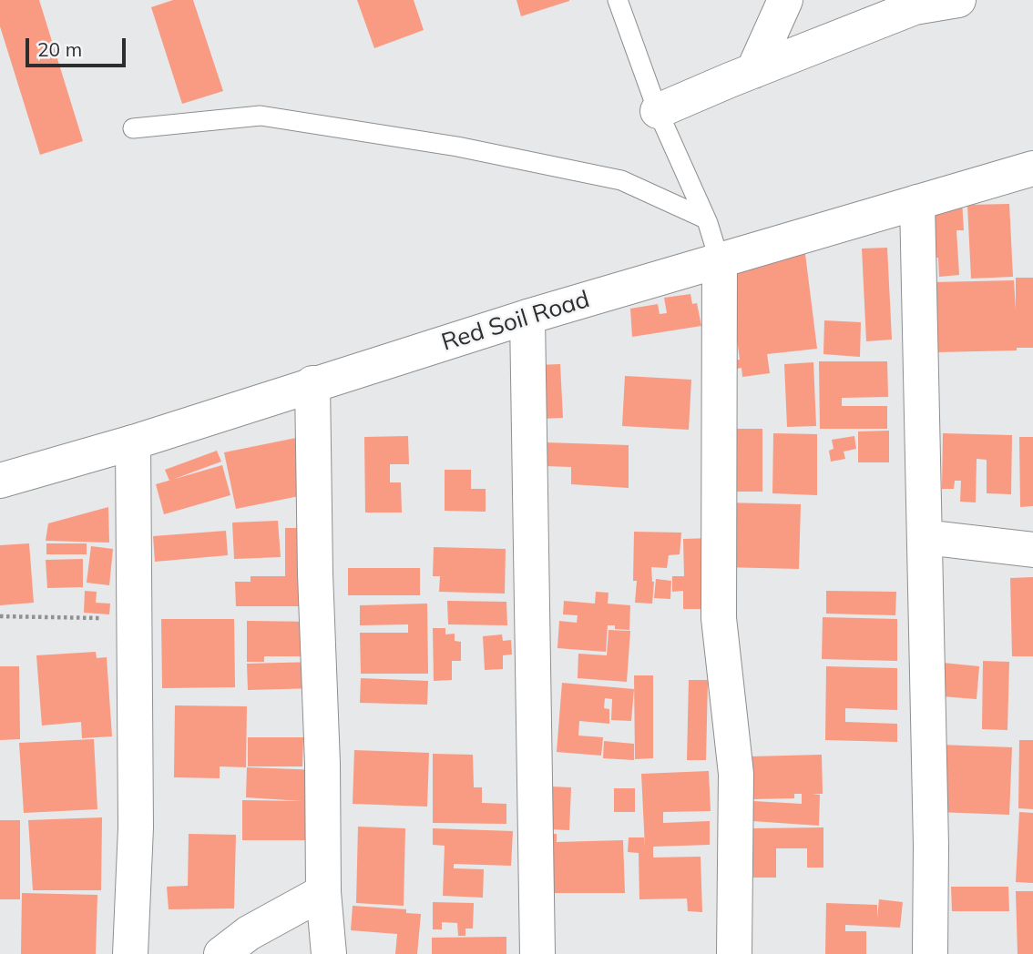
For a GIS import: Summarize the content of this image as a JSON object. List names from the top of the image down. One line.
{"streets":{"street":["Red Soil Road"]},"scale_bar":"20 m"}
